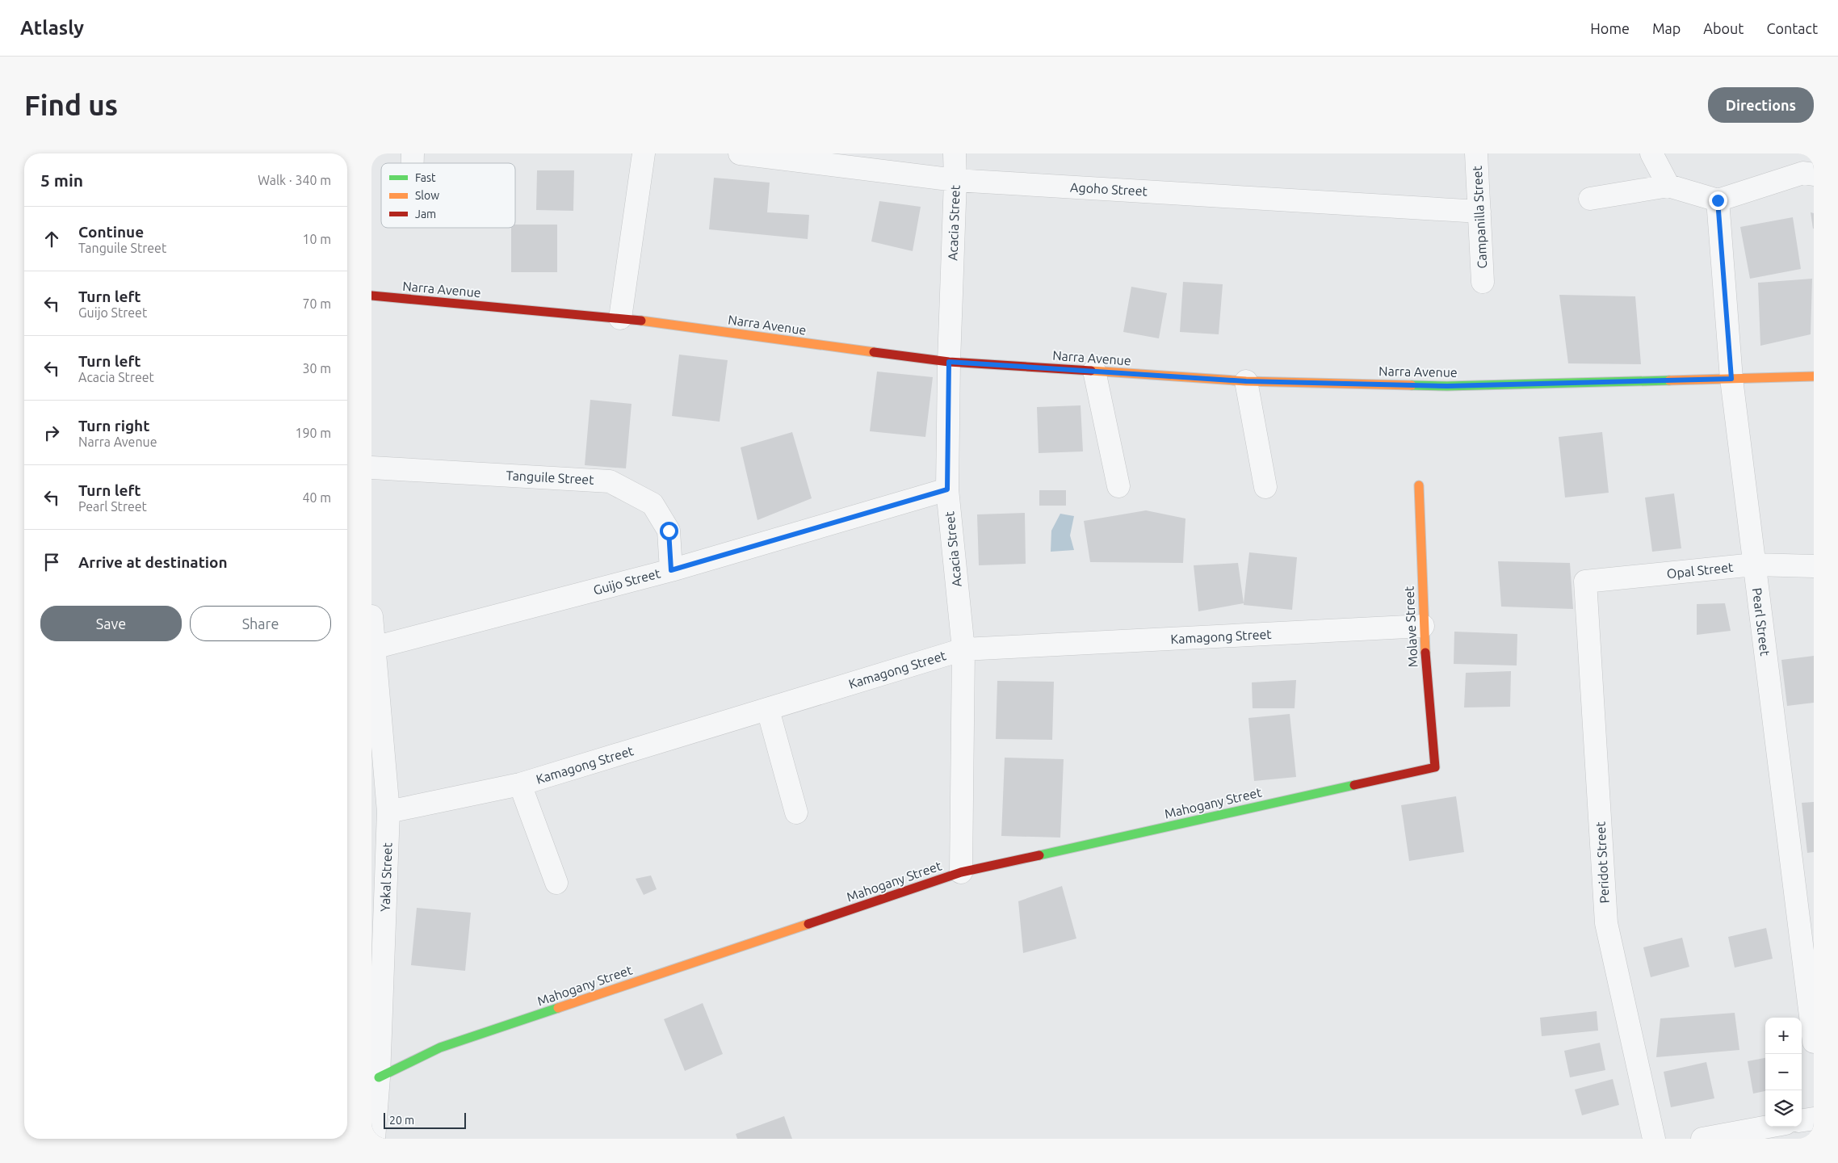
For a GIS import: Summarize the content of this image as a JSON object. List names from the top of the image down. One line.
{"streets":{"street":["Agoho Street","Campanilla Street","Acacia Street","Narra Avenue","Tanguile Street","Opal Street","Guijo Street","Pearl Street","Molave Street","Kamagong Street","Mahogany Street","Peridot Street","Yakal Street"]},"crossings":[["Agoho Street","Campanilla Street"],["Agoho Street","Acacia Street"],["Acacia Street","Narra Avenue"],["Acacia Street","Guijo Street"],["Acacia Street","Kamagong Street"],["Acacia Street","Mahogany Street"],["Narra Avenue","Pearl Street"],["Tanguile Street","Guijo Street"],["Opal Street","Pearl Street"],["Opal Street","Peridot Street"],["Guijo Street","Yakal Street"],["Molave Street","Kamagong Street"],["Molave Street","Mahogany Street"],["Kamagong Street","Yakal Street"],["Mahogany Street","Yakal Street"]],"legend":["Fast","Slow","Jam"],"scale_bar":"20 m","page":{"header":"Atlasly","nav":["Home","Map","About","Contact"],"buttons":["Directions",["Save","Share"]],"title":"Find us","heading":["5 min","Walk · 340 m"],"list":[["Continue","Tanguile Street","10 m"],["Turn left","Guijo Street","70 m"],["Turn left","Acacia Street","30 m"],["Turn right","Narra Avenue","190 m"],["Turn left","Pearl Street","40 m"],"Arrive at destination"],"map_buttons":["+","−"],"scale":"20 m"}}
